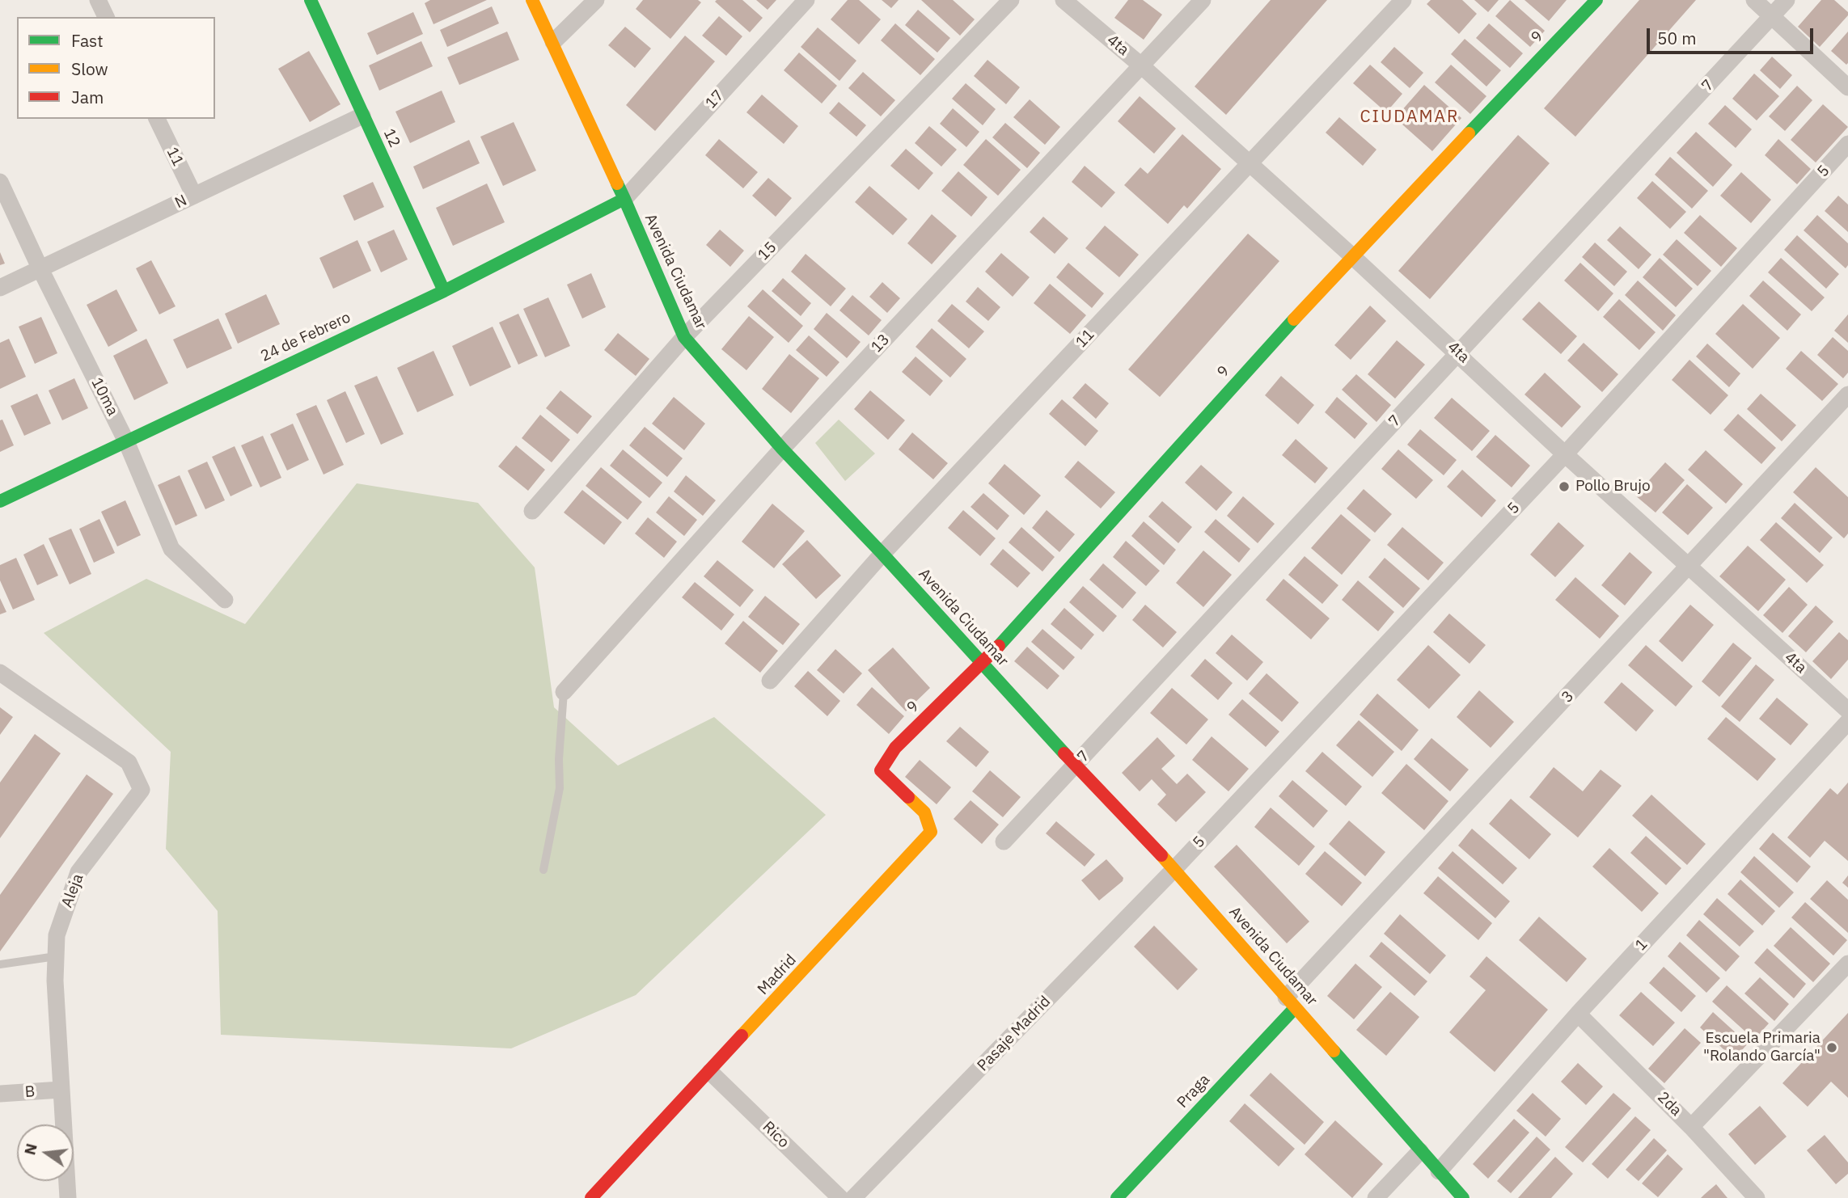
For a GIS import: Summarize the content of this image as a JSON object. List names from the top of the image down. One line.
{"streets":{"main road":["9","12","Avenida Ciudamar","24 de Febrero","Madrid","Praga"],"street":["4ta","7","17","11","5","N","15","13","10ma","3","Aleja","1","Pasaje Madrid","B","2da","Rico"]},"crossings":[["9","4ta"],["9","Avenida Ciudamar"],["9","Madrid"],["4ta","7"],["4ta","11"],["4ta","5"],["4ta","13"],["4ta","3"],["7","Avenida Ciudamar"],["17","Avenida Ciudamar"],["17","24 de Febrero"],["12","N"],["12","24 de Febrero"],["11","N"],["11","Avenida Ciudamar"],["5","Avenida Ciudamar"],["5","Pasaje Madrid"],["N","10ma"],["15","Avenida Ciudamar"],["Avenida Ciudamar","24 de Febrero"],["Avenida Ciudamar","13"],["Avenida Ciudamar","3"],["Avenida Ciudamar","1"],["Avenida Ciudamar","Pasaje Madrid"],["Avenida Ciudamar","Praga"],["24 de Febrero","10ma"],["3","Praga"],["Aleja","B"],["1","2da"],["Madrid","Rico"]],"districts":["CIUDAMAR"],"places":["Pollo Brujo","Escuela Primaria \"Rolando García\""],"legend":["Fast","Slow","Jam"],"scale_bar":"50 m","north":"left"}
